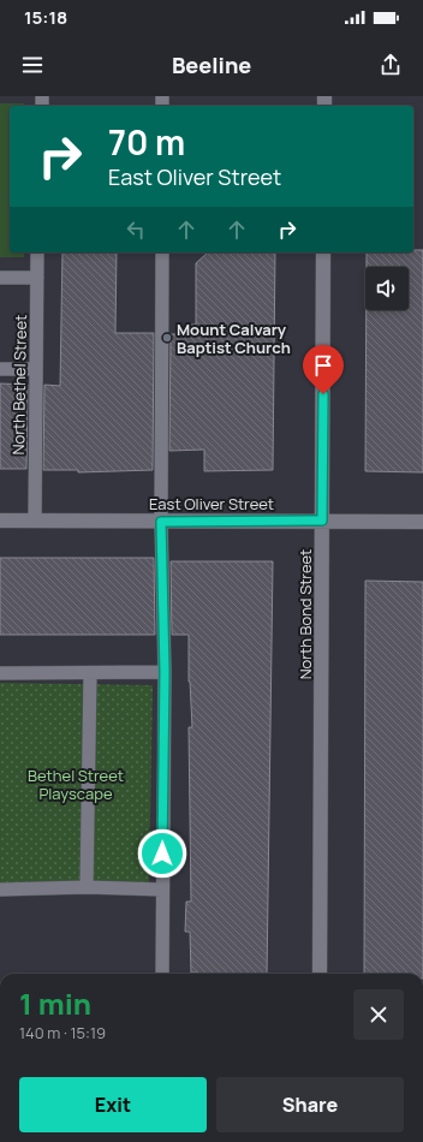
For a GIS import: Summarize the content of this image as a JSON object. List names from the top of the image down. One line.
{"streets":{"street":["East Oliver Street","North Bond Street"],"lane":["North Bethel Street"]},"crossings":[["North Bethel Street","East Oliver Street"],["East Oliver Street","North Bond Street"]],"parks":["Bethel Street Playscape"],"places":["Mount Calvary Baptist Church"],"page":{"status":"15:18","header":"Beeline","turn":["70 m","East Oliver Street"],"heading":["1 min","140 m · 15:19"],"buttons":["Exit","Share"]}}
